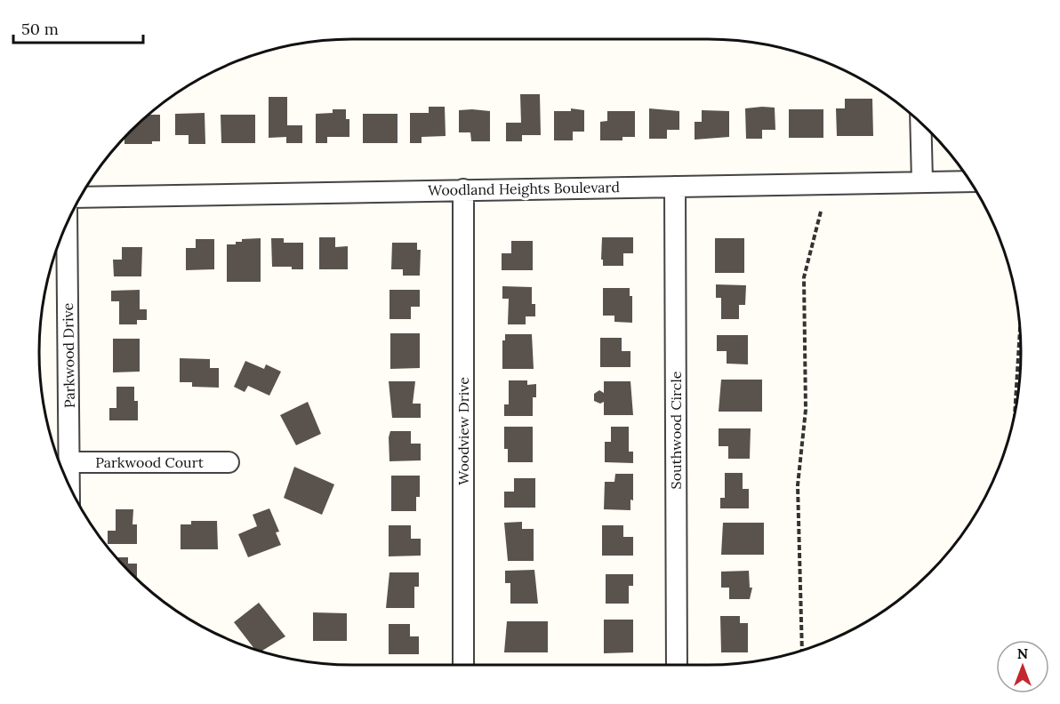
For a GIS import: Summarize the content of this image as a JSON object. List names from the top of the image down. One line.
{"streets":{"street":["Woodland Heights Boulevard","Parkwood Drive","Southwood Circle","Woodview Drive","Parkwood Court"]},"crossings":[["Woodland Heights Boulevard","Southwood Circle"],["Woodland Heights Boulevard","Woodview Drive"],["Parkwood Drive","Parkwood Court"]],"scale_bar":"50 m","north":"top"}
